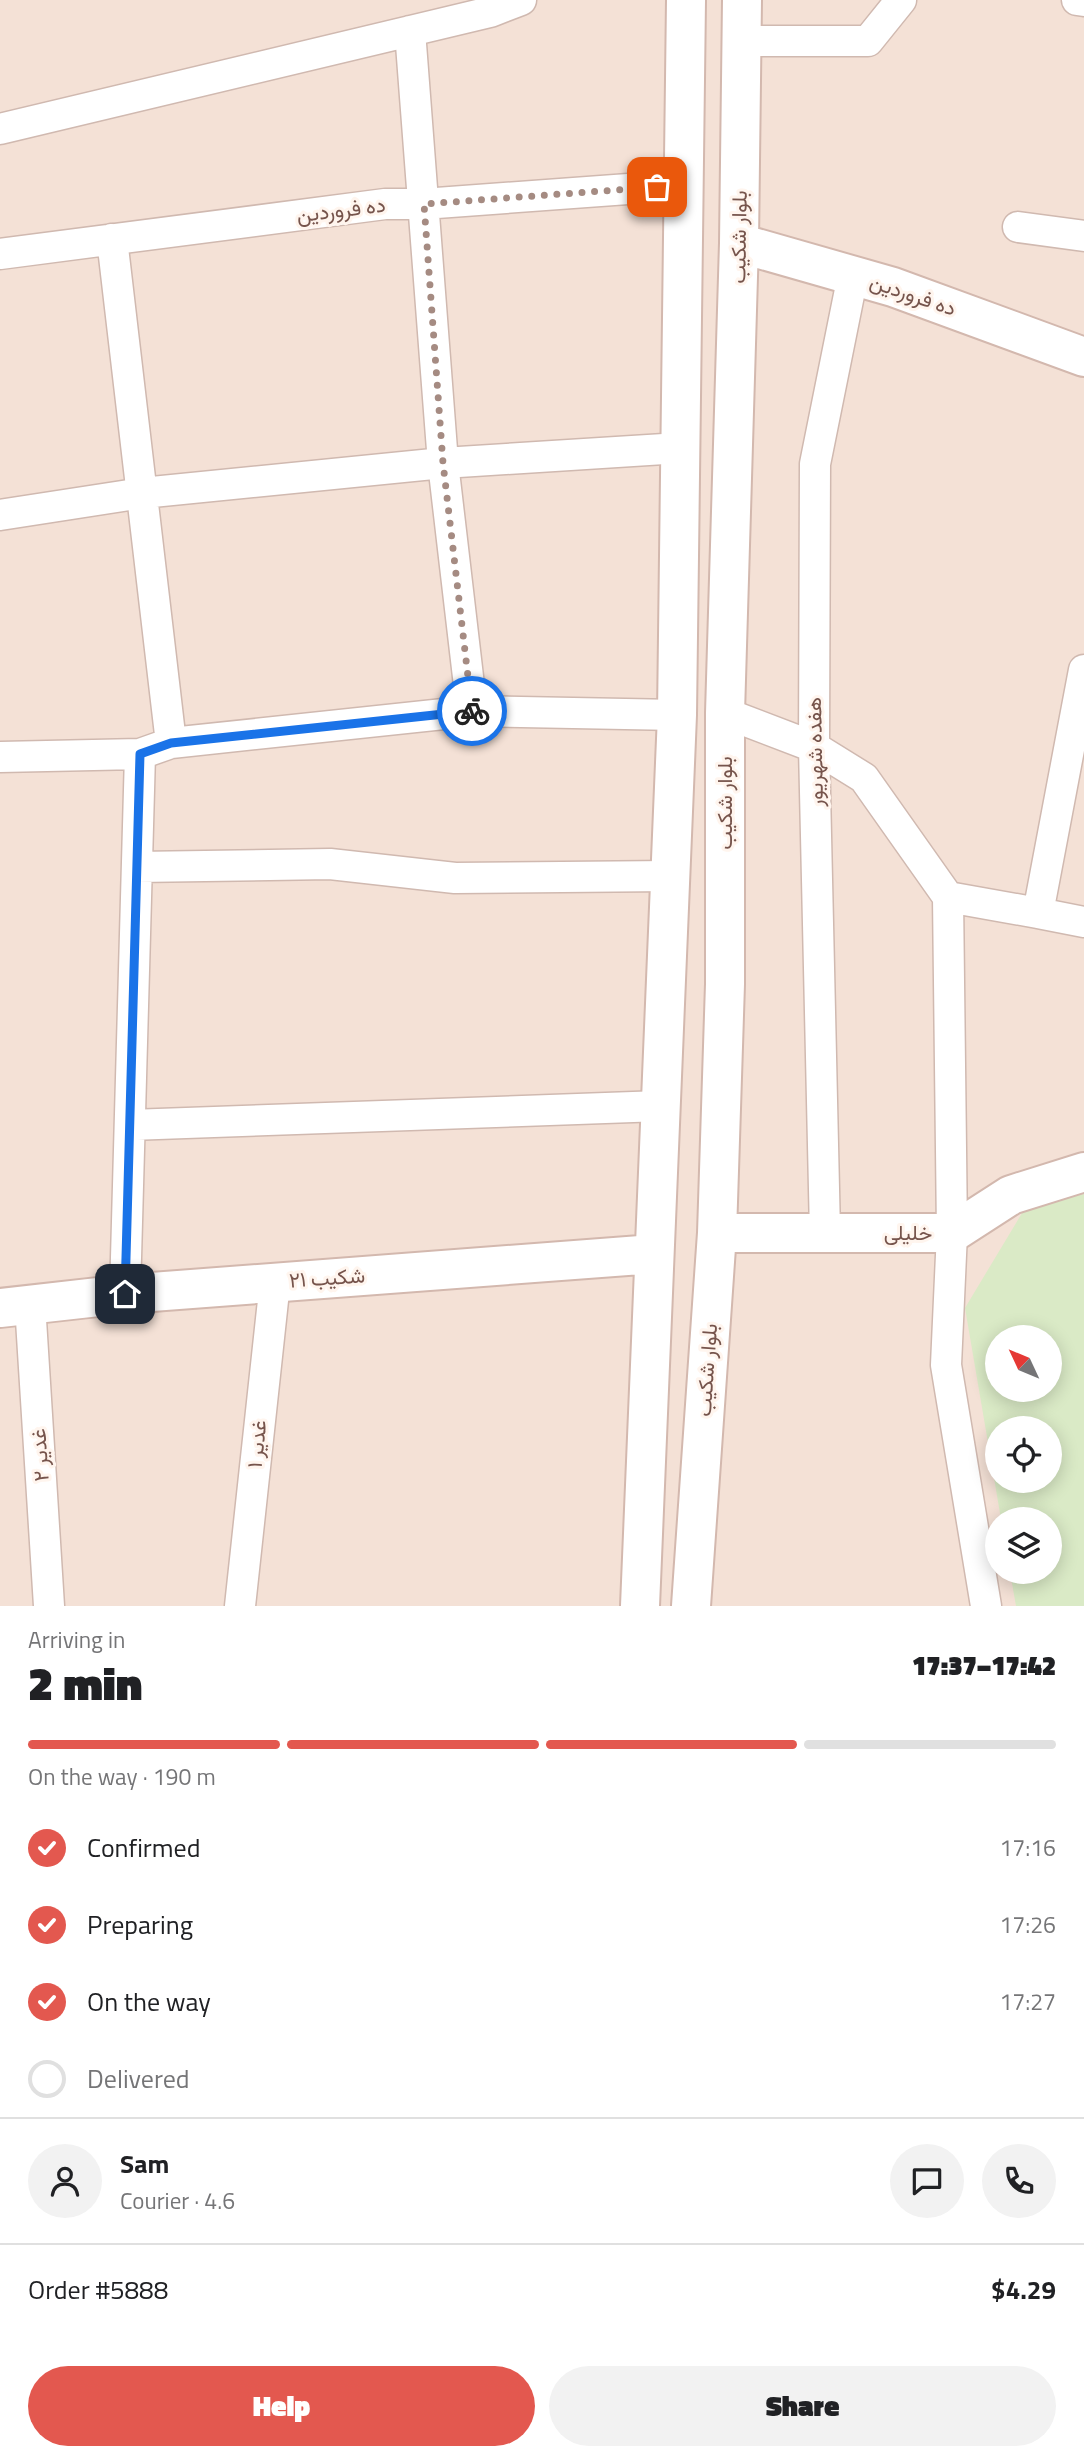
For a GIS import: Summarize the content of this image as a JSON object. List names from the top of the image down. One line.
{"streets":{"street":["ده فروردین","بلوار شکیب","هفده شهریور","خلیلی","شکیب ۲۱","غدیر ۱","غدیر ۲"]},"crossings":[["ده فروردین","بلوار شکیب"],["ده فروردین","هفده شهریور"],["بلوار شکیب","خلیلی"],["هفده شهریور","خلیلی"],["شکیب ۲۱","غدیر ۱"],["شکیب ۲۱","غدیر ۲"]],"north":"top left","page":{"heading":["2 min","Arriving in","17:37–17:42"],"panel":["Sam","Courier · 4.6","Order #5888","$4.29"],"bar":"On the way · 190 m","list":[["Confirmed","17:16"],["Preparing","17:26"],["On the way","17:27"],"Delivered"],"buttons":["Help","Share"]}}
